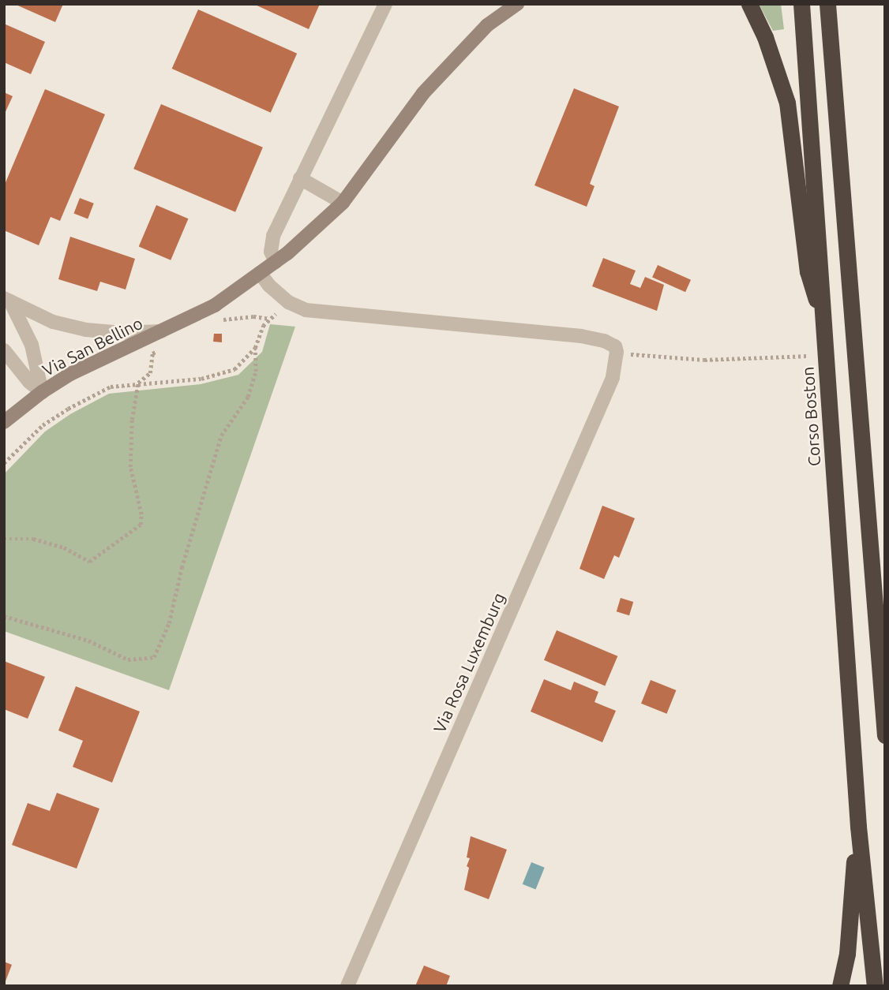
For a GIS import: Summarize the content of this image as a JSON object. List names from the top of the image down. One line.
{"streets":{"highway":["Corso Boston"],"street":["Via San Bellino","Via Rosa Luxemburg"]}}
